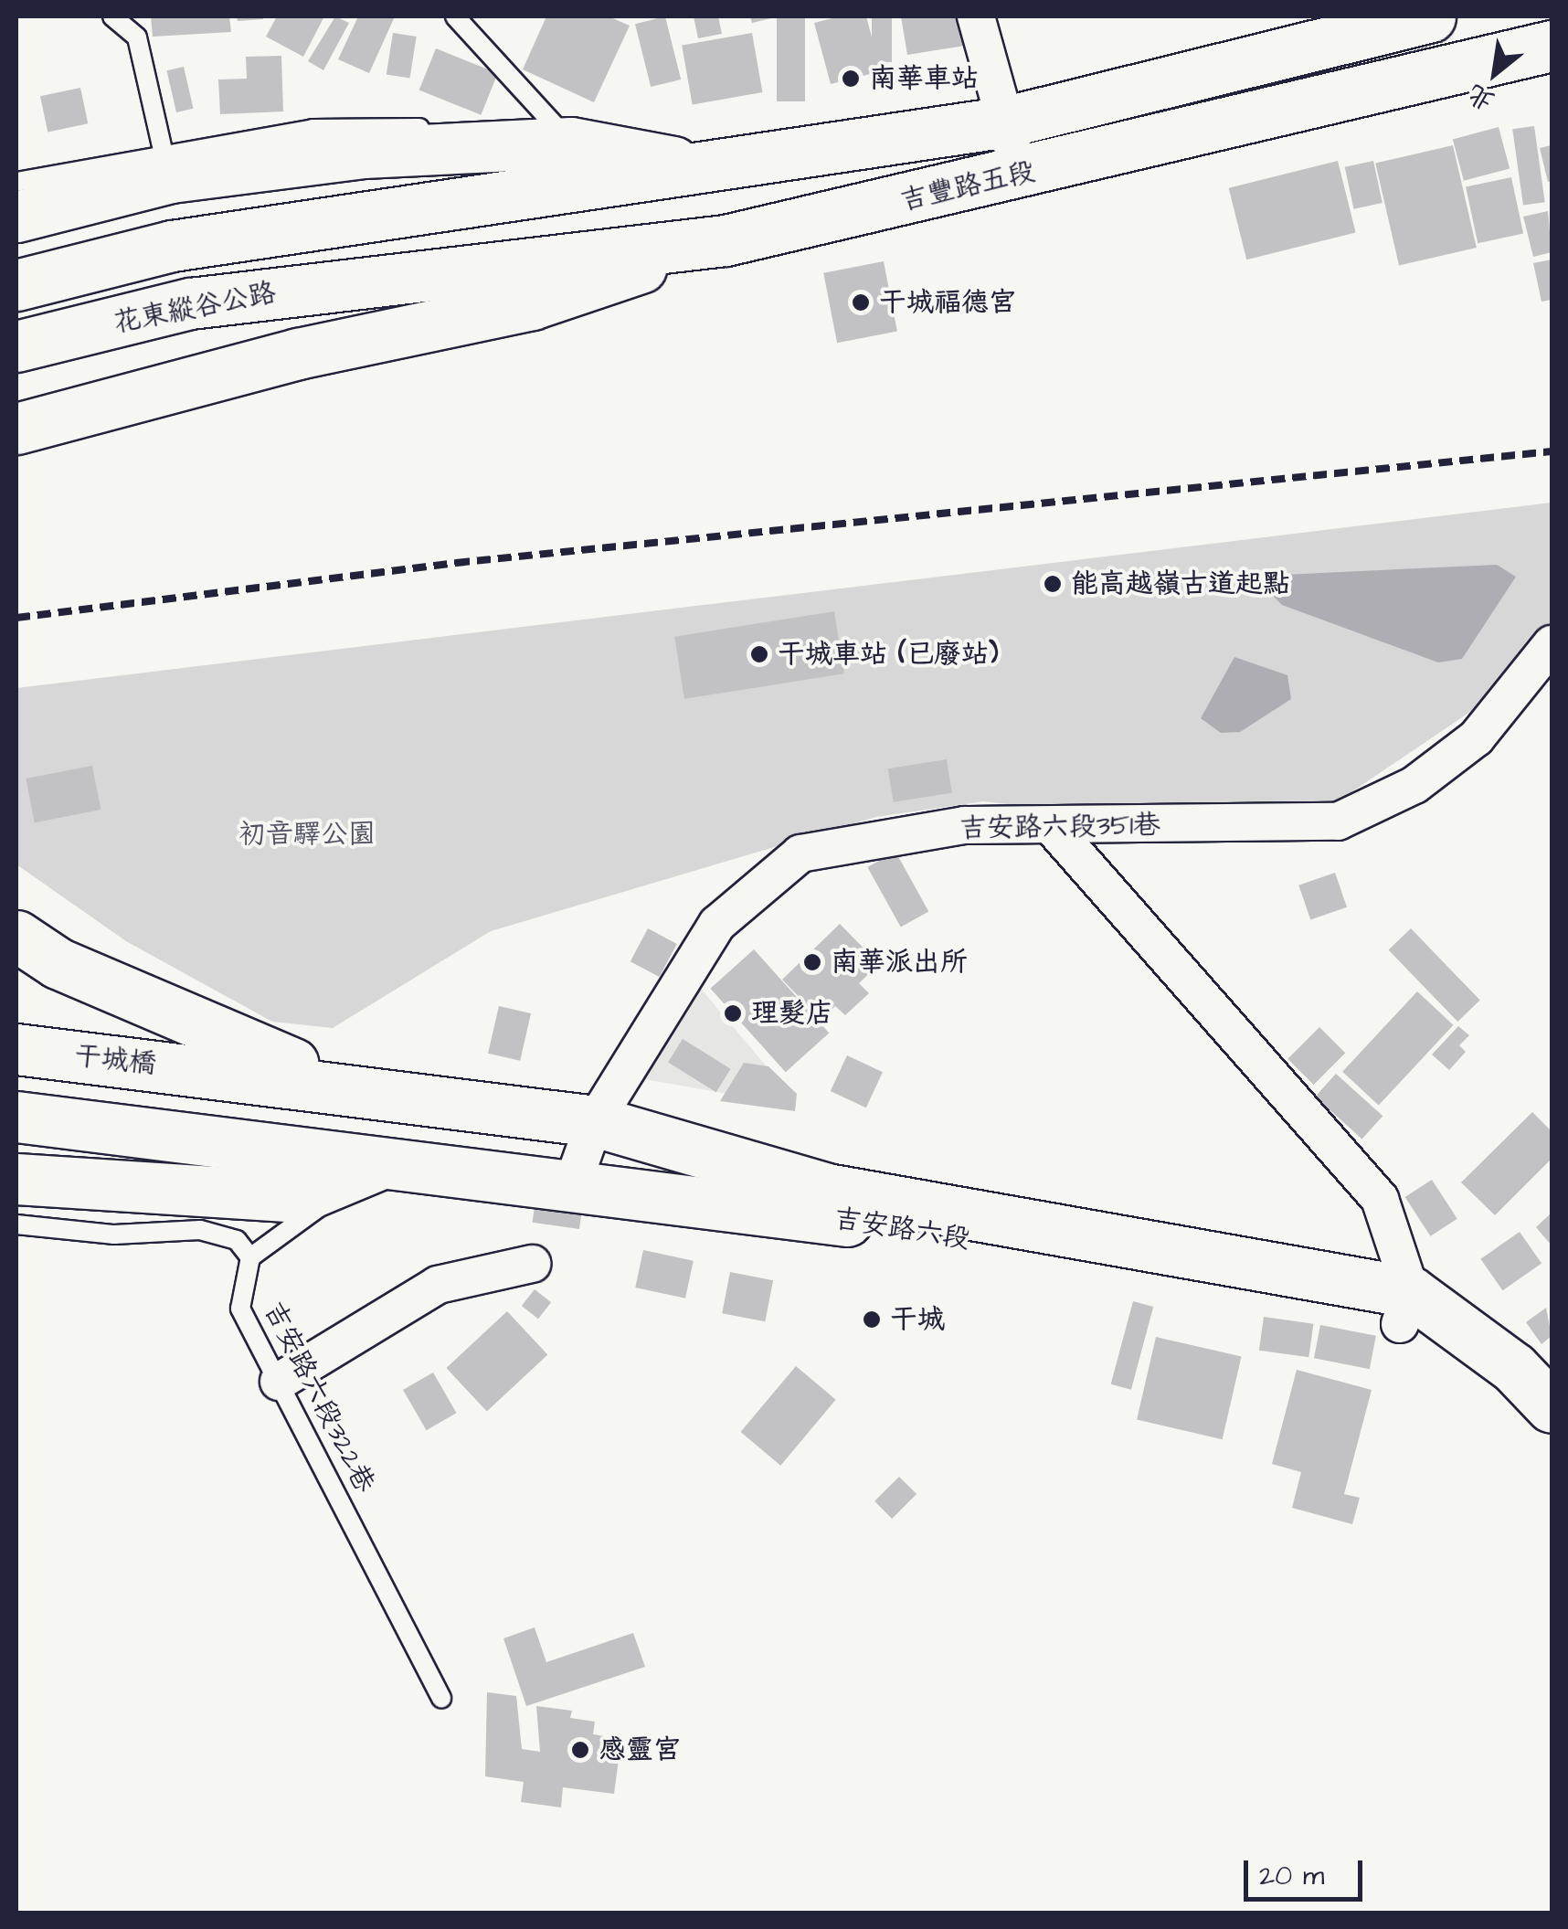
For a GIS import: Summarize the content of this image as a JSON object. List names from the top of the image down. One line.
{"streets":{"main road":["吉豐路五段","花東縱谷公路","干城橋","吉安路六段"],"street":["吉安路六段351巷"],"lane":["吉安路六段322巷"]},"crossings":[["吉豐路五段","花東縱谷公路"],["吉安路六段351巷","吉安路六段"],["干城橋","吉安路六段"]],"parks":["初音驛公園"],"places":["南華車站","干城福德宮","能高越嶺古道起點","干城車站 (已廢站)","南華派出所","理髮店","干城","感靈宮"],"scale_bar":"20 m","north":"bottom left"}
